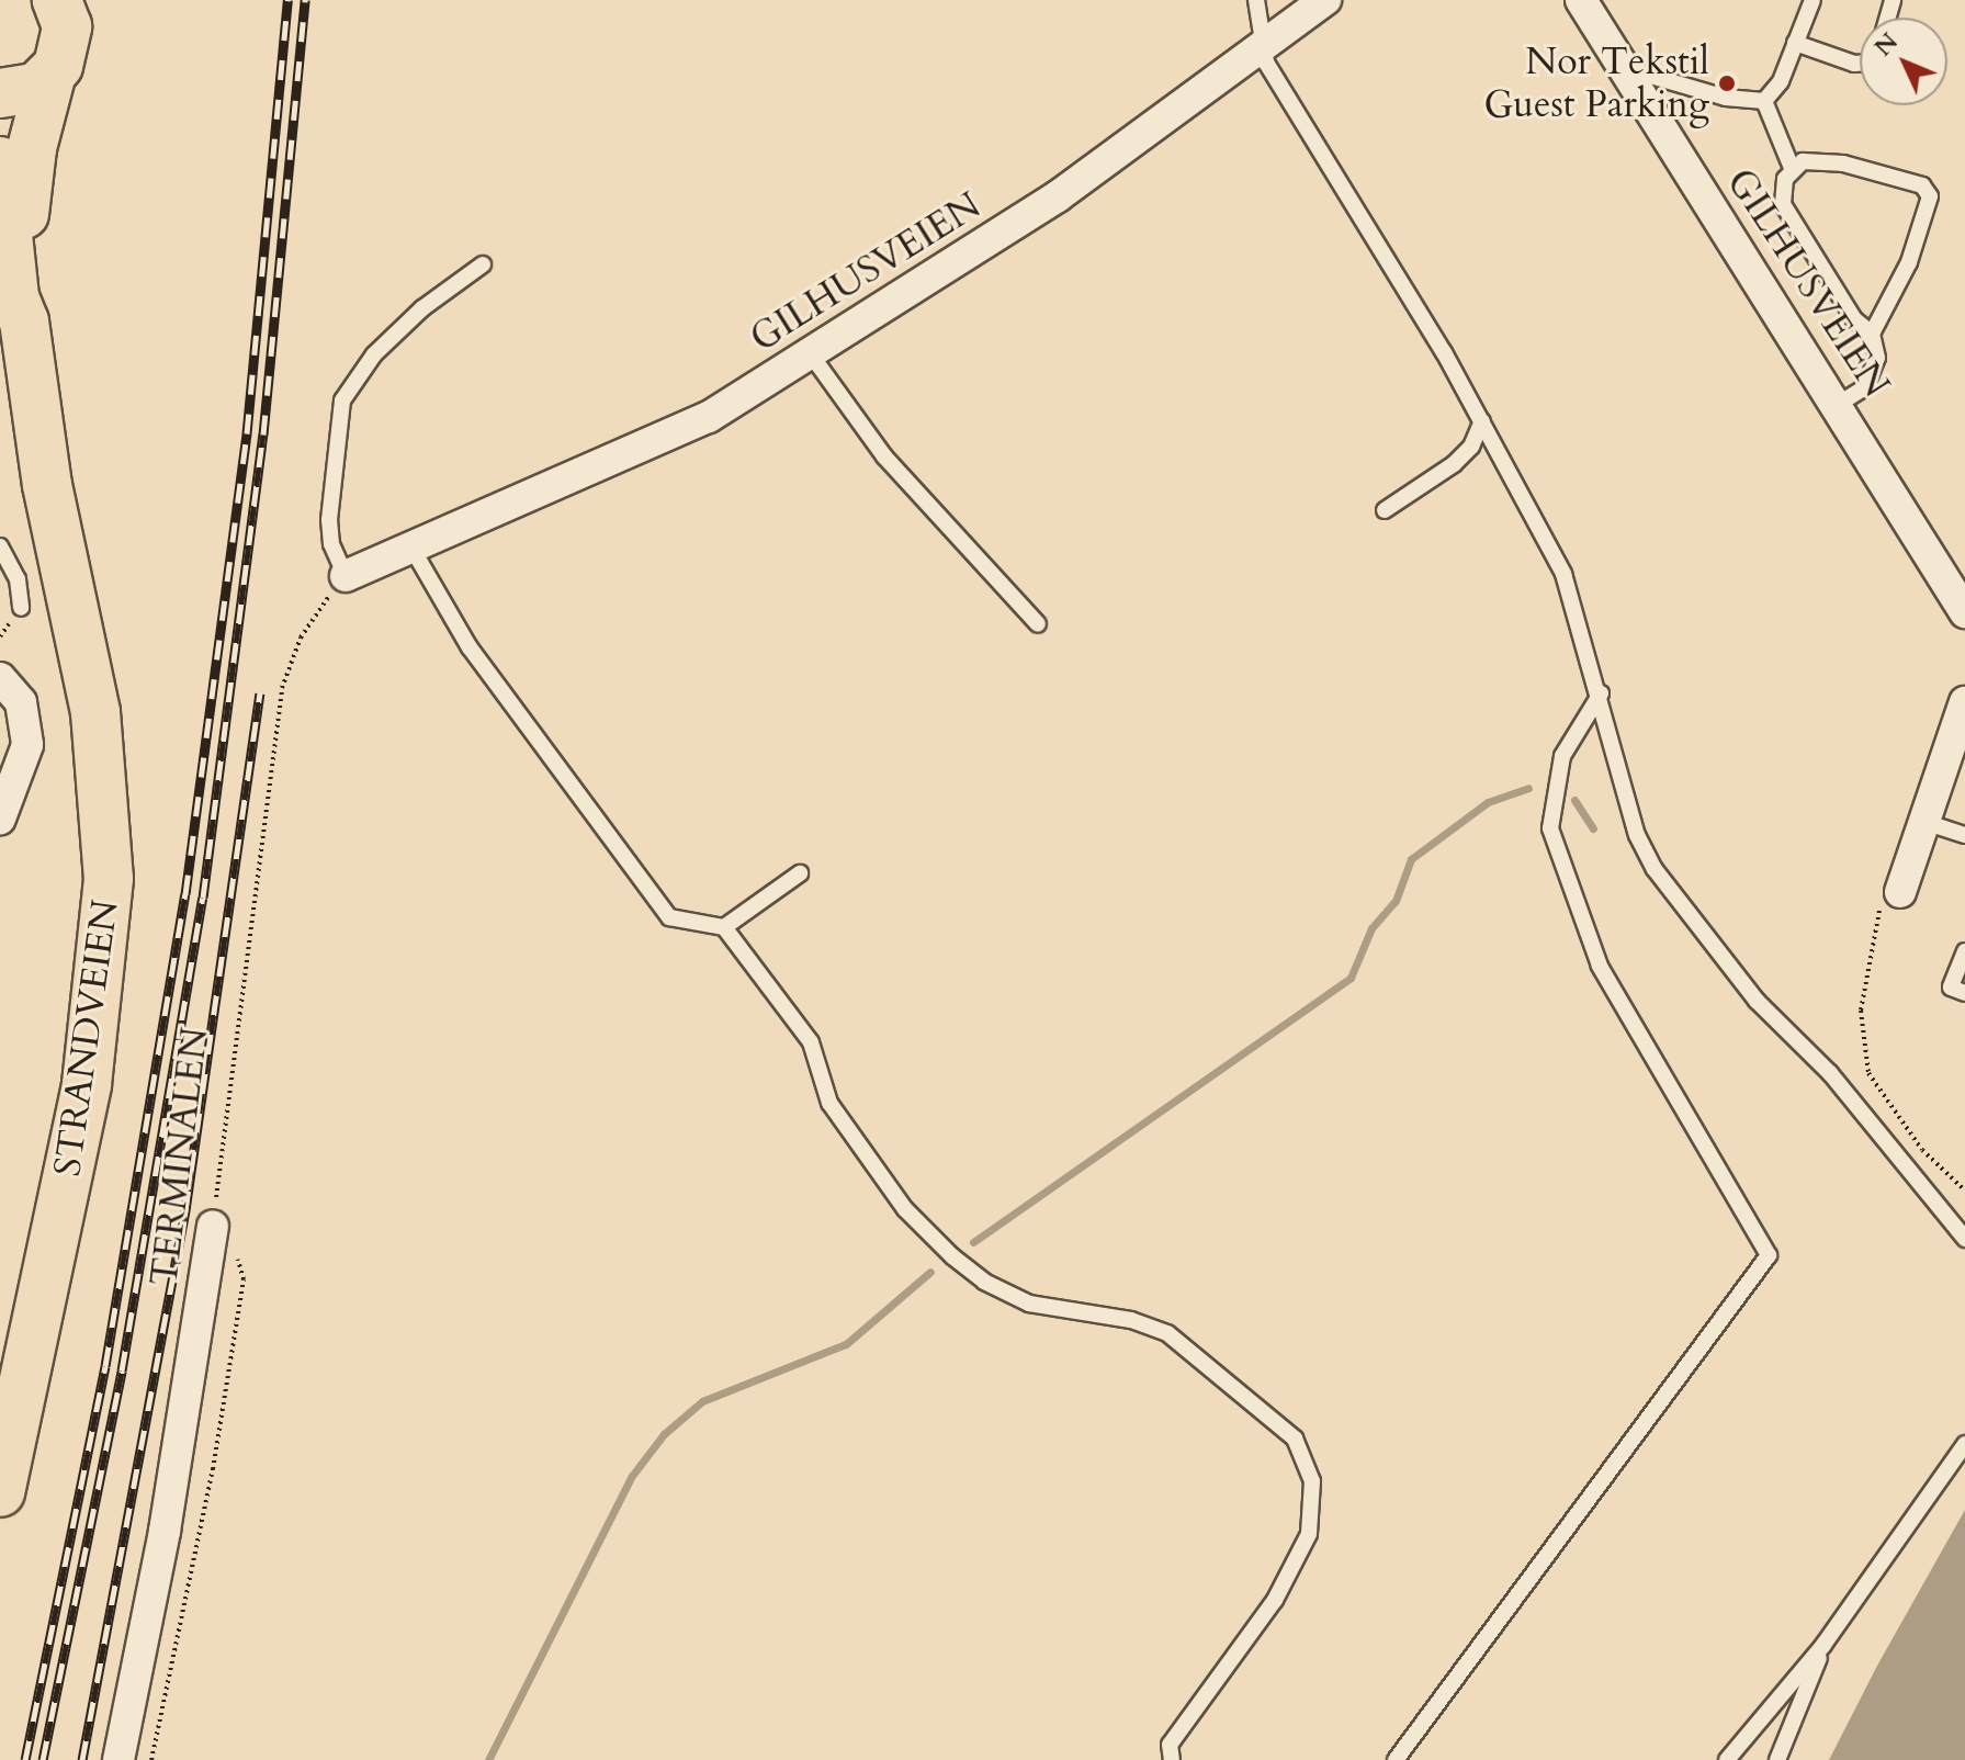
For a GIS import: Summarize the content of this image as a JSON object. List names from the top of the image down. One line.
{"streets":{"main road":["STRANDVEIEN"],"street":["GILHUSVEIEN","TERMINALEN"]},"crossings":[["GILHUSVEIEN","TERMINALEN"]],"places":["Nor Tekstil Guest Parking"],"north":"top left"}
